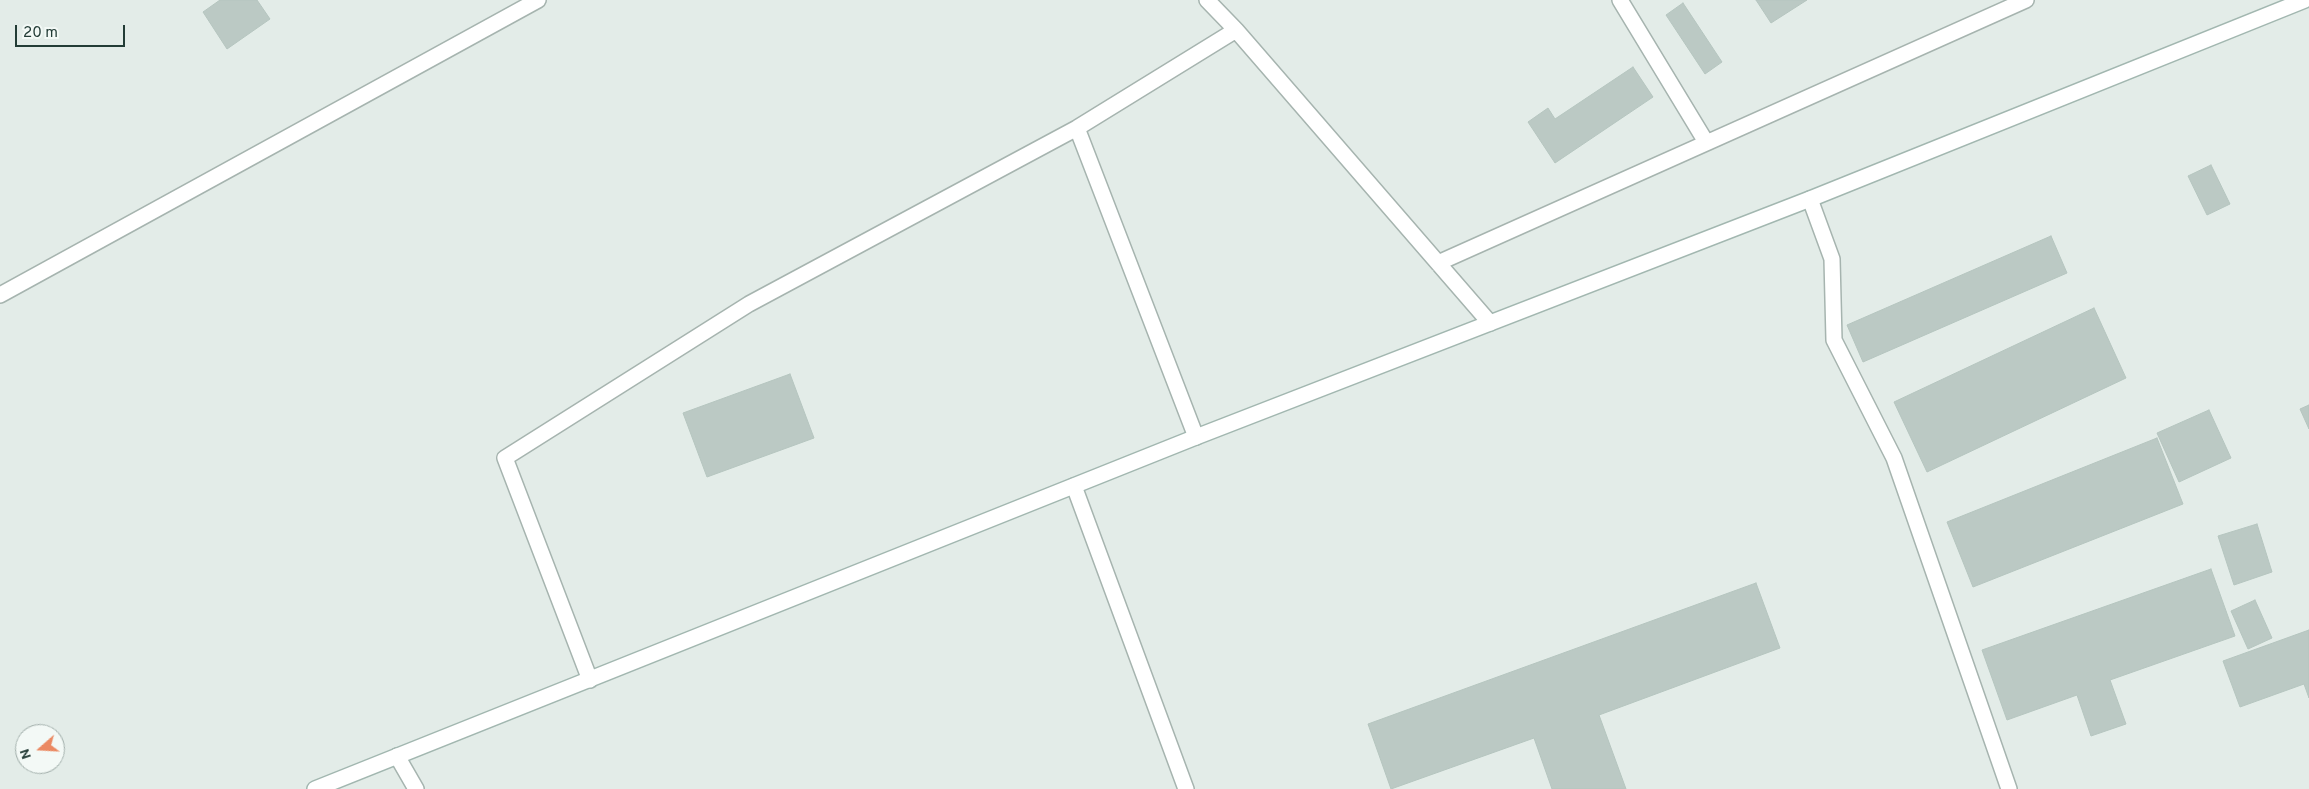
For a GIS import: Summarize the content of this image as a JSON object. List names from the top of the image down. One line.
{"scale_bar":"20 m","north":"left"}
